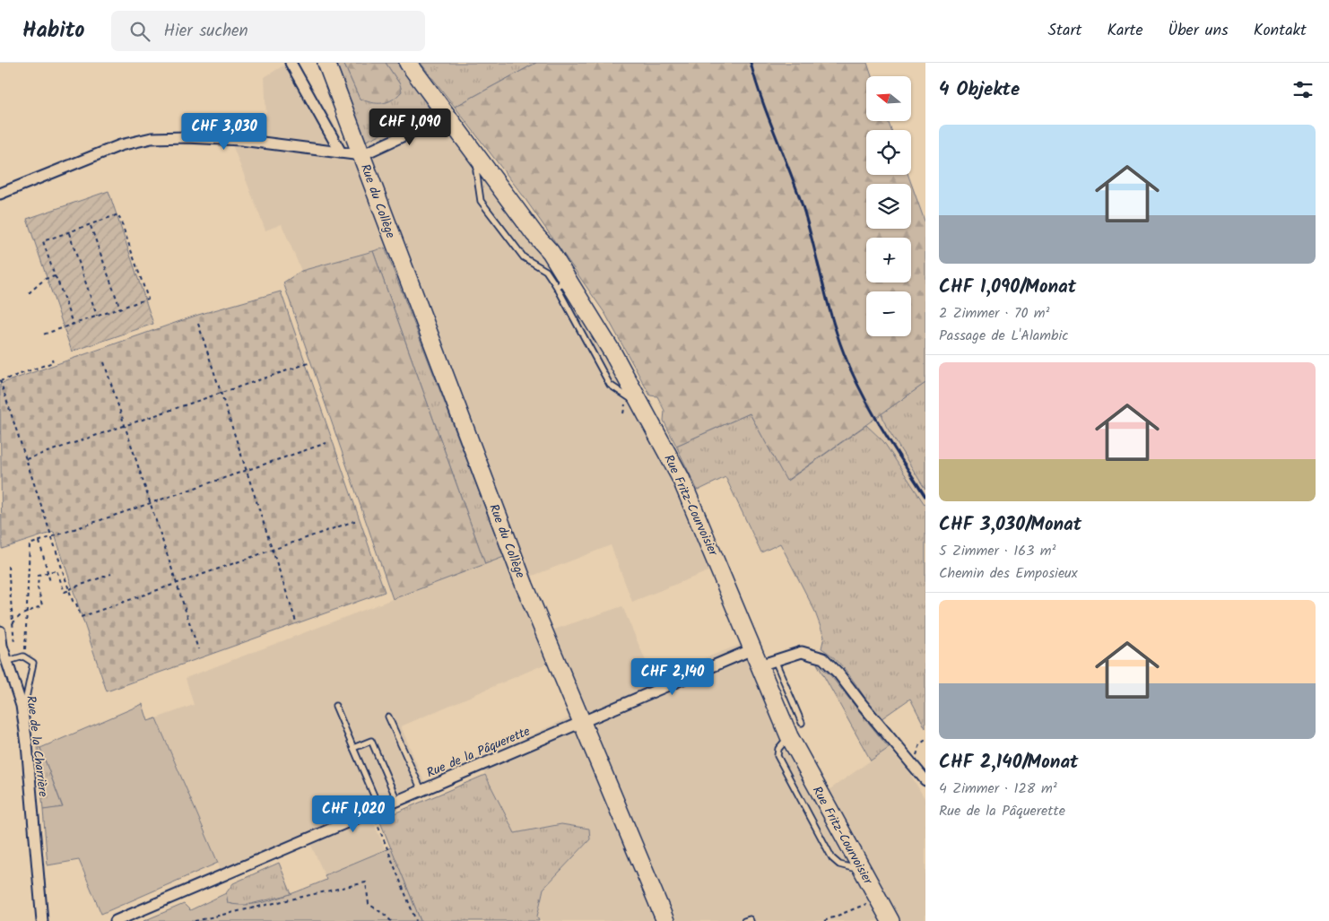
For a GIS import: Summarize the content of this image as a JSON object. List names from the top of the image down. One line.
{"streets":{"main road":["Rue du Collège","Rue Fritz-Courvoisier"],"street":["Rue de la Charrière","Rue de la Pâquerette"]},"crossings":[["Rue du Collège","Rue de la Pâquerette"],["Rue Fritz-Courvoisier","Rue de la Pâquerette"]],"north":"left","page":{"header":"Habito","search":"Hier suchen","nav":["Start","Karte","Über uns","Kontakt"],"heading":"4 Objekte","map_buttons":["+","−"],"price":["CHF 1,090","CHF 3,030","CHF 2,140","CHF 1,020"],"list":[{"name":"CHF 1,090/Monat","note":"2 Zimmer · 70 m² · Passage de L'Alambic"},{"name":"CHF 3,030/Monat","note":"5 Zimmer · 163 m² · Chemin des Emposieux"},{"name":"CHF 2,140/Monat","note":"4 Zimmer · 128 m² · Rue de la Pâquerette"}]}}
